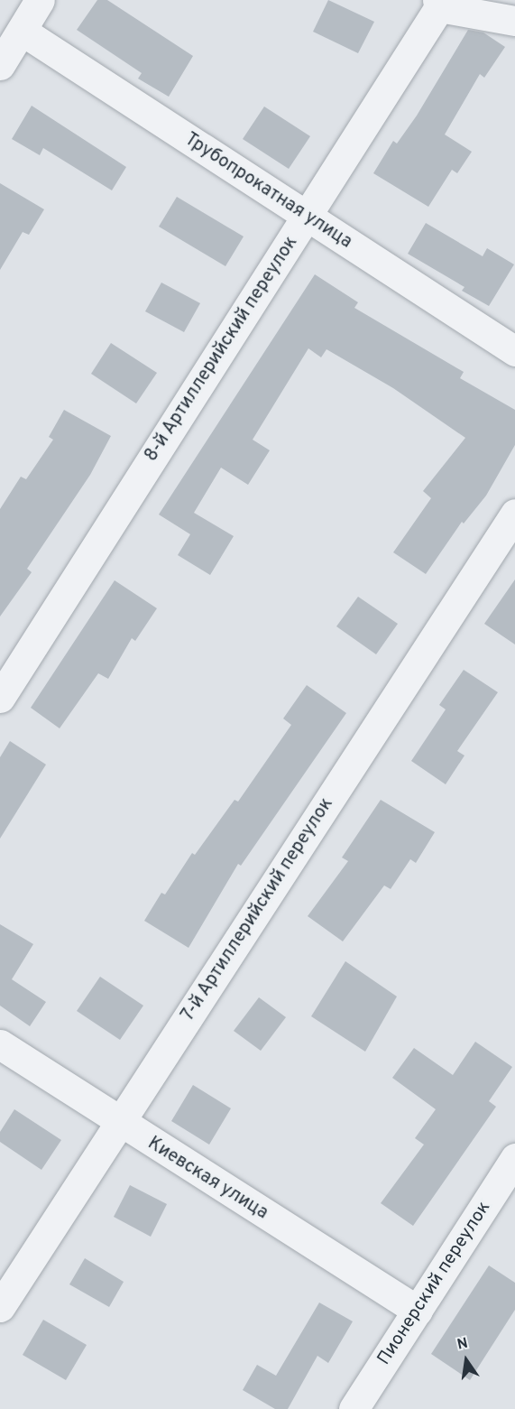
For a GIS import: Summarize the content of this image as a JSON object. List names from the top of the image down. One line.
{"streets":{"street":["Трубопрокатная улица","8-й Артиллерийский переулок","7-й Артиллерийский переулок","Киевская улица","Пионерский переулок"]},"crossings":[["Трубопрокатная улица","8-й Артиллерийский переулок"],["7-й Артиллерийский переулок","Киевская улица"],["Киевская улица","Пионерский переулок"]],"north":"top"}
